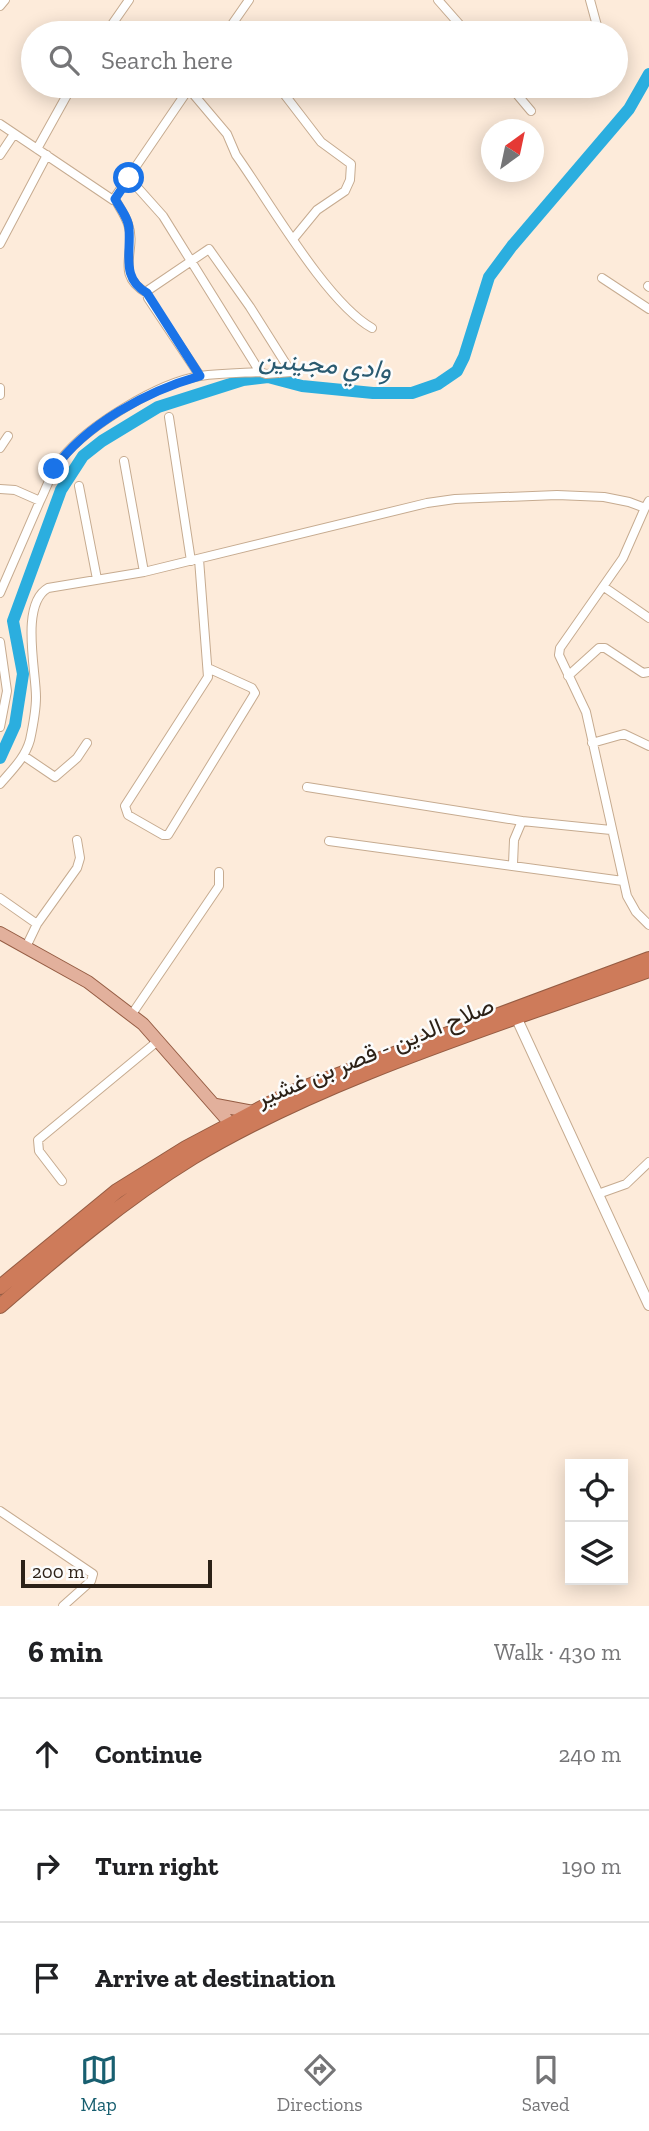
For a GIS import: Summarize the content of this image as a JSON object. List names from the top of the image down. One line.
{"streets":{"highway":["صلاح الدين - قصر بن غشير"]},"water":["وادي مجينين"],"scale_bar":"200 m","north":"top right","page":{"search":"Search here","scale":"200 m","heading":["6 min","Walk · 430 m"],"list":[["Continue","240 m"],["Turn right","190 m"],"Arrive at destination"],"nav":["Map","Directions","Saved"]}}
